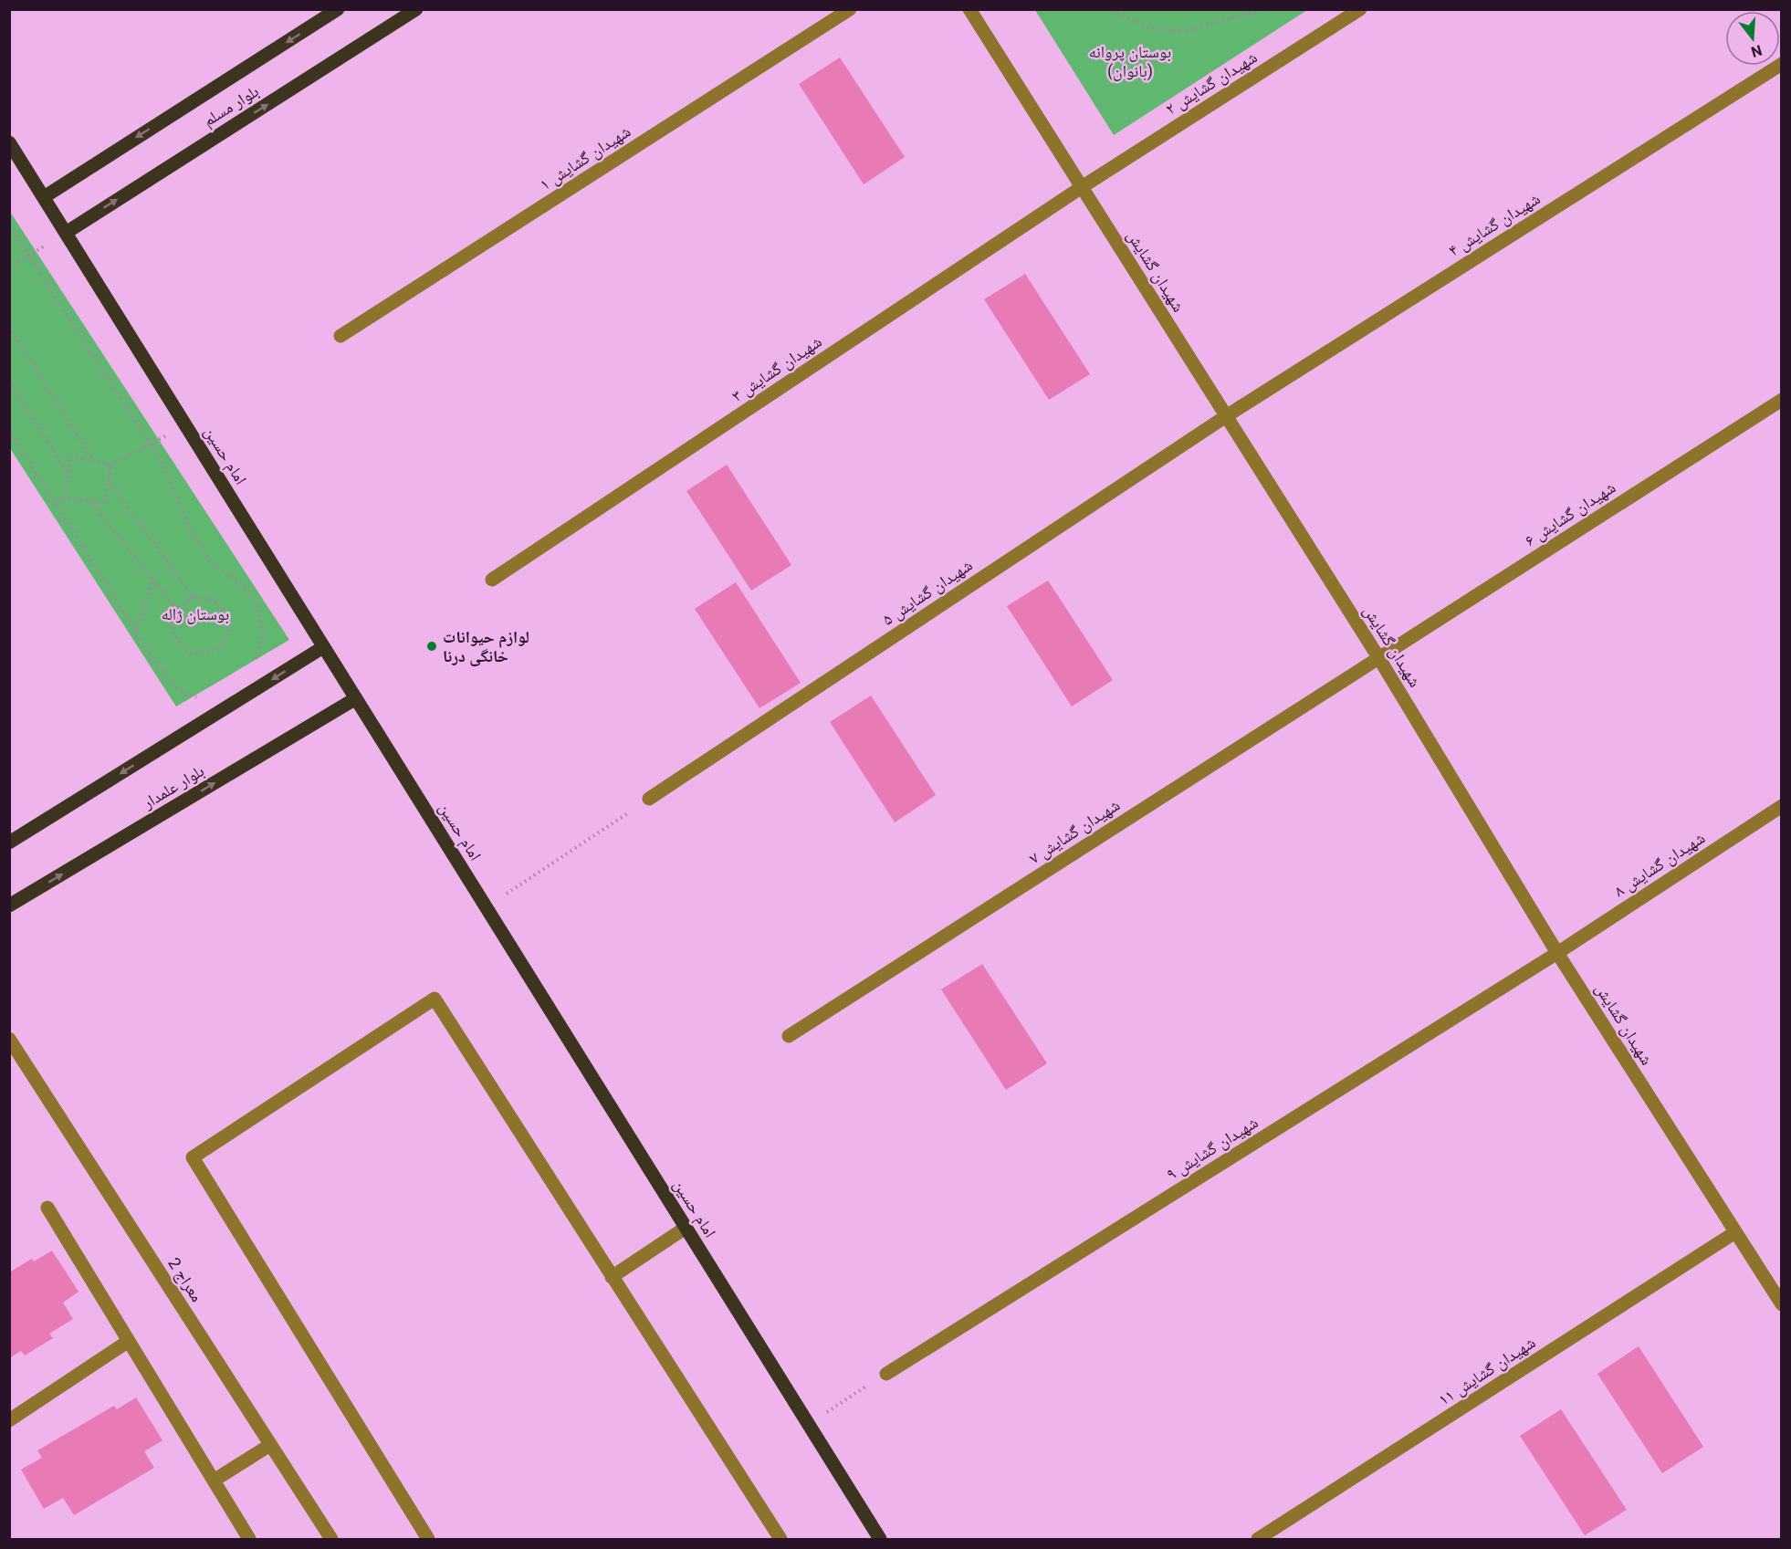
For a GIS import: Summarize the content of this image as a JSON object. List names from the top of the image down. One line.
{"streets":{"main road":["بلوار مسلم","امام حسین","بلوار علمدار"],"street":["شهیدان گشایش ۲","شهیدان گشایش ۱","شهیدان گشایش ۴","شهیدان گشایش","شهیدان گشایش ۳","شهیدان گشایش ۶","شهیدان گشایش ۵","شهیدان گشایش ۷","شهیدان گشایش ۸","شهیدان گشایش ۹","معراج 2","شهیدان گشایش ۱۱"]},"crossings":[["شهیدان گشایش ۲","شهیدان گشایش"],["شهیدان گشایش ۲","شهیدان گشایش ۳"],["بلوار مسلم","امام حسین"],["شهیدان گشایش ۴","شهیدان گشایش"],["شهیدان گشایش ۴","شهیدان گشایش ۵"],["شهیدان گشایش","شهیدان گشایش ۳"],["شهیدان گشایش","شهیدان گشایش ۶"],["شهیدان گشایش","شهیدان گشایش ۵"],["شهیدان گشایش","شهیدان گشایش ۷"],["شهیدان گشایش","شهیدان گشایش ۸"],["شهیدان گشایش","شهیدان گشایش ۹"],["شهیدان گشایش","شهیدان گشایش ۱۱"],["امام حسین","بلوار علمدار"],["شهیدان گشایش ۶","شهیدان گشایش ۷"],["شهیدان گشایش ۸","شهیدان گشایش ۹"]],"parks":["بوستان پروانه (بانوان)","بوستان ژاله"],"places":["لوازم حیوانات خانگی درنا"],"north":"bottom"}
